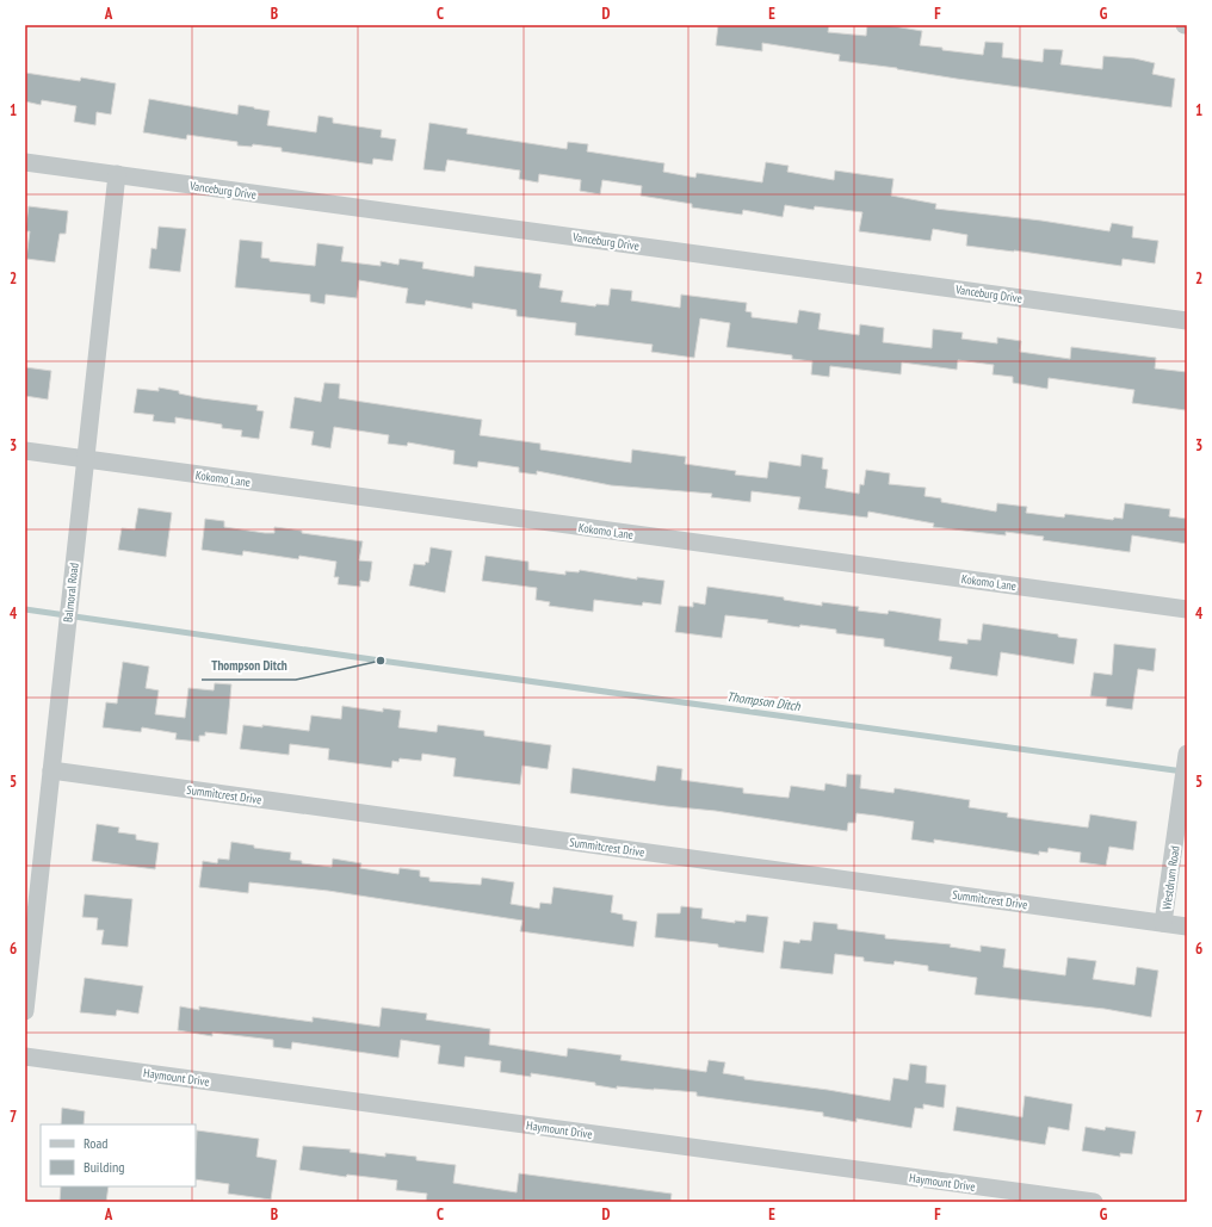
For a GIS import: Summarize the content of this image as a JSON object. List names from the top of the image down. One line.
{"streets":{"street":["Vanceburg Drive","Kokomo Lane","Balmoral Road","Summitcrest Drive","Westdrum Road","Haymount Drive"]},"crossings":[["Vanceburg Drive","Balmoral Road"],["Kokomo Lane","Balmoral Road"],["Balmoral Road","Summitcrest Drive"],["Summitcrest Drive","Westdrum Road"]],"water":["Thompson Ditch"],"places":["Thompson Ditch"],"legend":["Road","Building"],"grid":{"columns":["A","B","C","D","E","F","G"],"rows":["1","2","3","4","5","6","7"]}}
